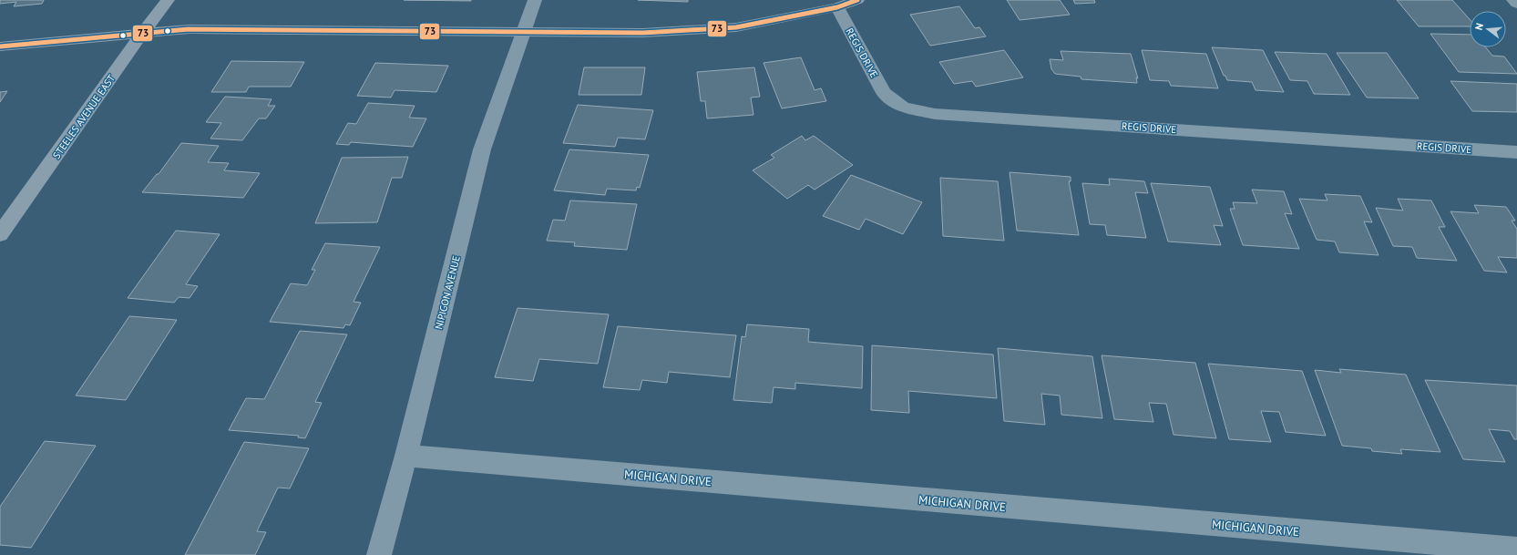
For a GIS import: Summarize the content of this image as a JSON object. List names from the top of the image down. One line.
{"streets":{"street":["REGIS DRIVE","STEELES AVENUE EAST","NIPIGON AVENUE","MICHIGAN DRIVE"]},"crossings":[["NIPIGON AVENUE","MICHIGAN DRIVE"]],"lines":["transit line 73"],"north":"left"}
